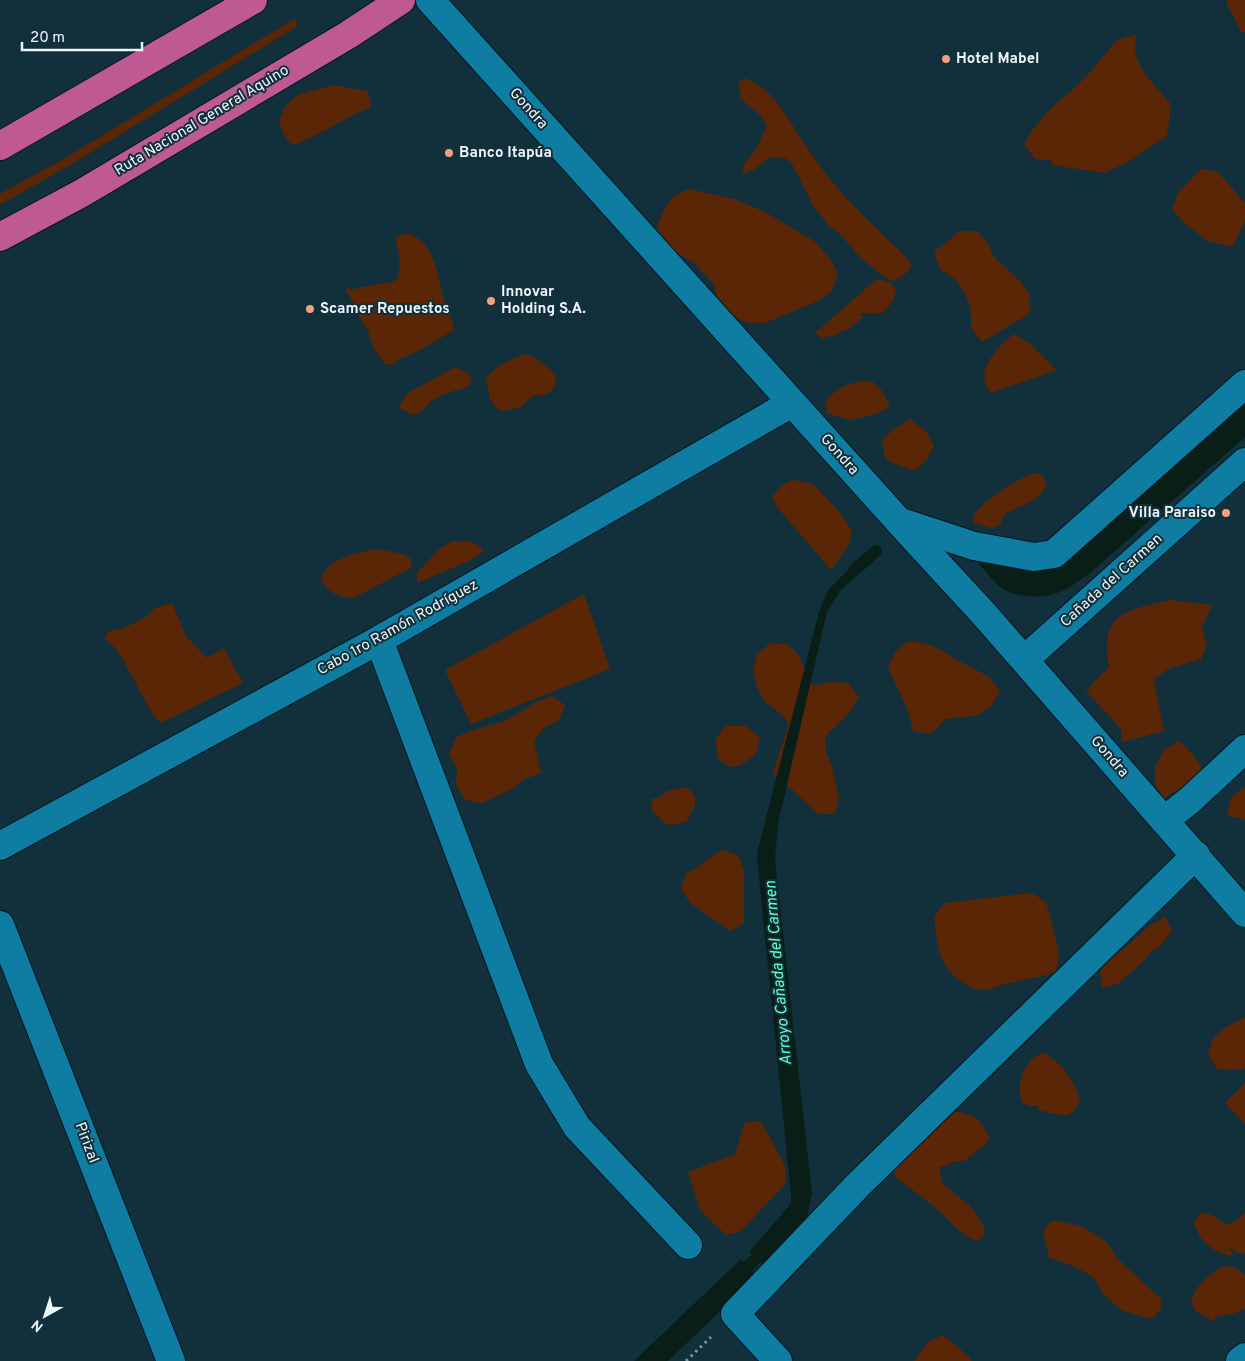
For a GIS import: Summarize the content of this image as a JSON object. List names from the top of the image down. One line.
{"streets":{"highway":["Ruta Nacional General Aquino"],"street":["Gondra","Cañada del Carmen","Cabo 1ro Ramón Rodríguez","Pirizal"]},"crossings":[["Gondra","Cañada del Carmen"],["Gondra","Cabo 1ro Ramón Rodríguez"]],"water":["Arroyo Cañada del Carmen"],"places":["Hotel Mabel","Banco Itapúa","Innovar Holding S.A.","Scamer Repuestos","Villa Paraiso"],"scale_bar":"20 m","north":"bottom left"}
